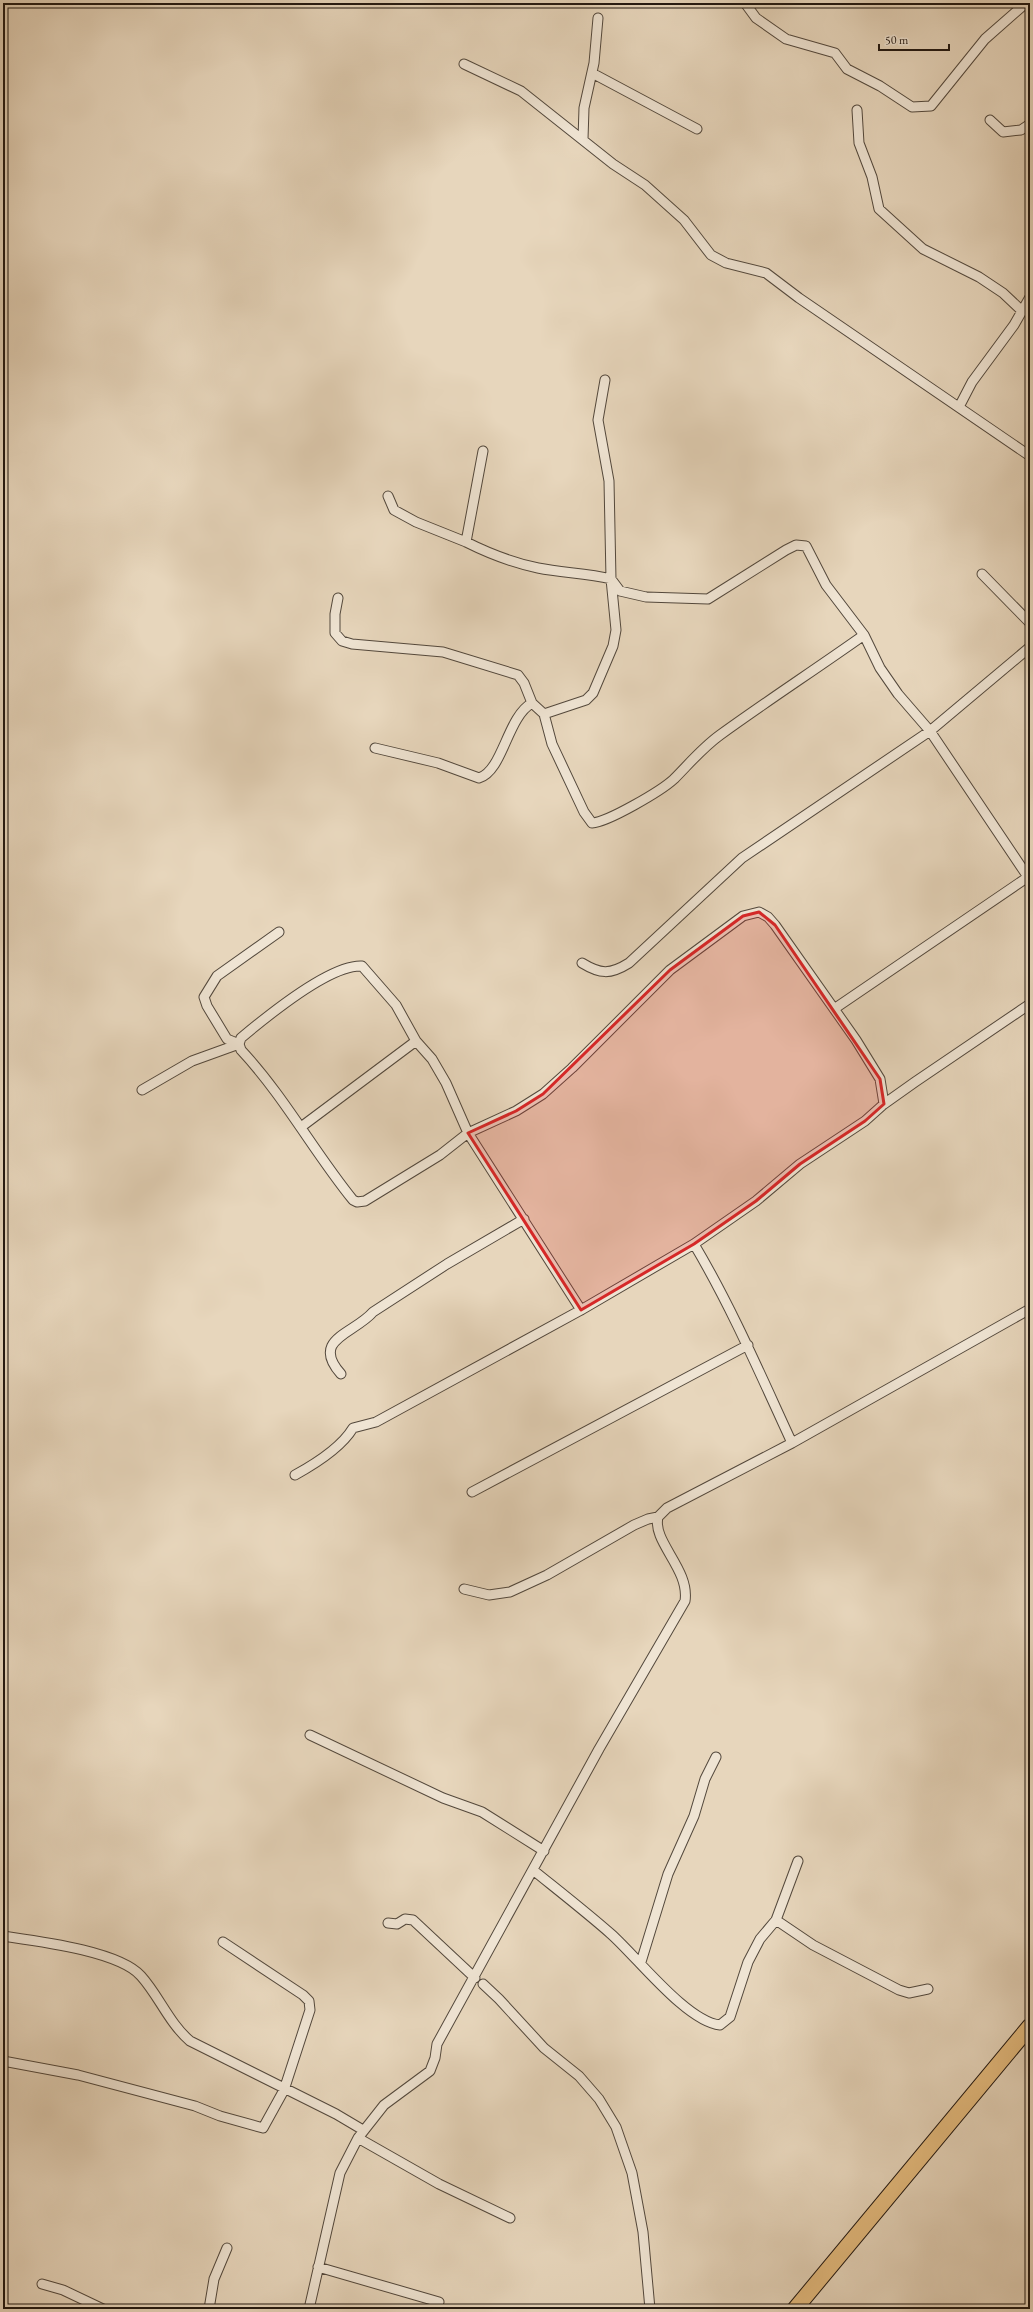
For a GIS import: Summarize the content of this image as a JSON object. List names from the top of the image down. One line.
{"scale_bar":"50 m"}
